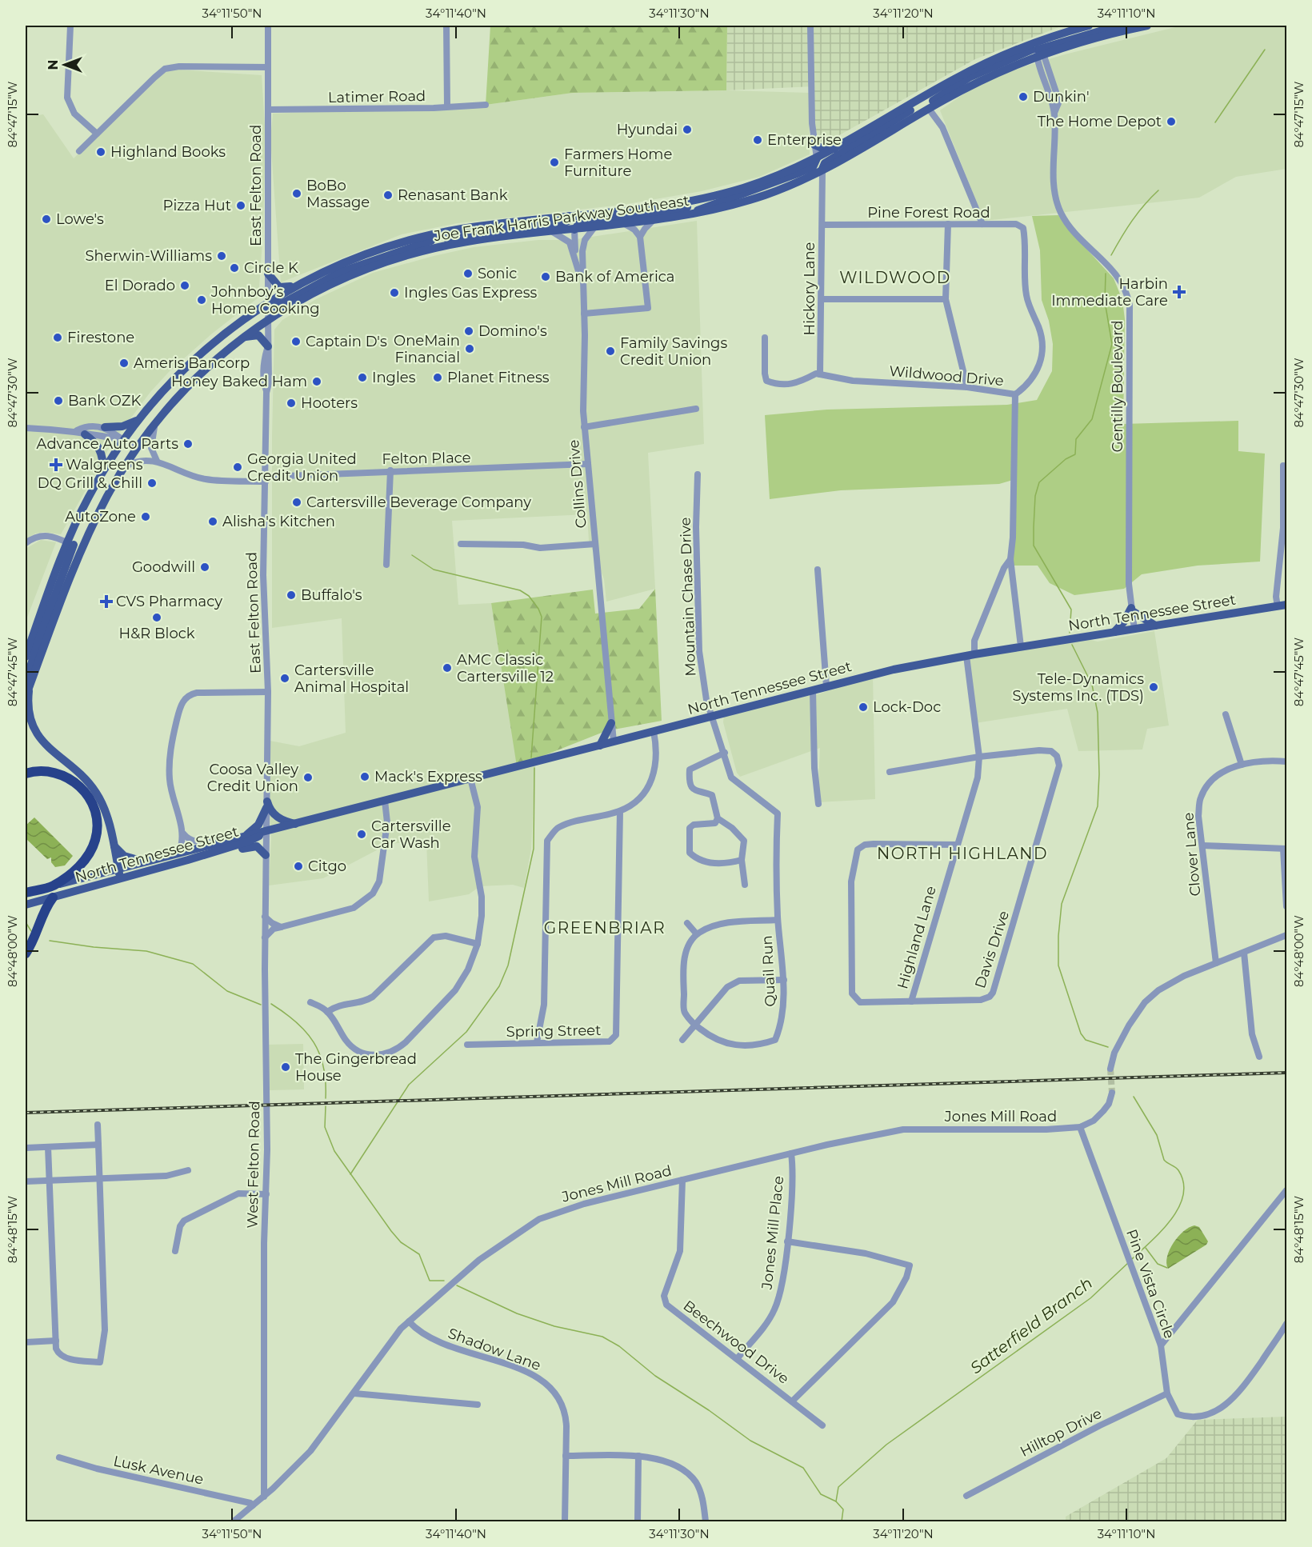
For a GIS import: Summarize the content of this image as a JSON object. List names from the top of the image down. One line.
{"streets":{"main road":["Joe Frank Harris Parkway Southeast","North Tennessee Street"],"street":["Latimer Road","East Felton Road","Pine Forest Road","Hickory Lane","Wildwood Drive","Gentilly Boulevard","Felton Place","Collins Drive","Mountain Chase Drive","Clover Lane","Highland Lane","Davis Drive","Quail Run","Spring Street","Jones Mill Road","West Felton Road","Jones Mill Place","Pine Vista Circle","Beechwood Drive","Shadow Lane","Hilltop Drive","Lusk Avenue"]},"crossings":[["Latimer Road","East Felton Road"],["East Felton Road","Joe Frank Harris Parkway Southeast"],["East Felton Road","Felton Place"],["East Felton Road","North Tennessee Street"],["East Felton Road","West Felton Road"],["Pine Forest Road","Hickory Lane"],["Pine Forest Road","Wildwood Drive"],["Joe Frank Harris Parkway Southeast","Hickory Lane"],["Joe Frank Harris Parkway Southeast","Gentilly Boulevard"],["Joe Frank Harris Parkway Southeast","Collins Drive"],["Hickory Lane","Wildwood Drive"],["Gentilly Boulevard","North Tennessee Street"],["Felton Place","Collins Drive"],["Collins Drive","North Tennessee Street"],["Mountain Chase Drive","North Tennessee Street"],["Mountain Chase Drive","Quail Run"],["North Tennessee Street","Highland Lane"],["North Tennessee Street","Quail Run"],["North Tennessee Street","West Felton Road"],["Highland Lane","Davis Drive"],["Jones Mill Road","West Felton Road"],["Jones Mill Road","Jones Mill Place"],["Jones Mill Road","Pine Vista Circle"],["Jones Mill Road","Beechwood Drive"],["Jones Mill Road","Shadow Lane"],["Jones Mill Road","Lusk Avenue"],["Jones Mill Place","Beechwood Drive"],["Pine Vista Circle","Hilltop Drive"]],"districts":["WILDWOOD","NORTH HIGHLAND","GREENBRIAR"],"water":["Satterfield Branch"],"places":{"other":["Dunkin'","The Home Depot","Hyundai","Enterprise","Highland Books","Farmers Home Furniture","BoBo Massage","Renasant Bank","Pizza Hut","Lowe's","Sherwin-Williams","Circle K","Sonic","Bank of America","El Dorado","Ingles Gas Express","Johnboy’s Home Cooking","Domino's","Firestone","Captain D's","OneMain Financial","Family Savings Credit Union","Ameris Bancorp","Ingles","Planet Fitness","Honey Baked Ham","Bank OZK","Hooters","Advance Auto Parts","Georgia United Credit Union","DQ Grill & Chill","Cartersville Beverage Company","AutoZone","Alisha's Kitchen","Goodwill","Buffalo's","H&R Block","AMC Classic Cartersville 12","Cartersville Animal Hospital","Tele-Dynamics Systems Inc. (TDS)","Lock-Doc","Mack's Express","Coosa Valley Credit Union","Cartersville Car Wash","Citgo","The Gingerbread House"],"health":["Harbin Immediate Care","Walgreens","CVS Pharmacy"]},"north":"left","coordinates":["34°11'50\"N","34°11'40\"N","34°11'30\"N","34°11'20\"N","34°11'10\"N","84°47'15\"W","84°47'30\"W","84°47'45\"W","84°48'00\"W","84°48'15\"W"]}
